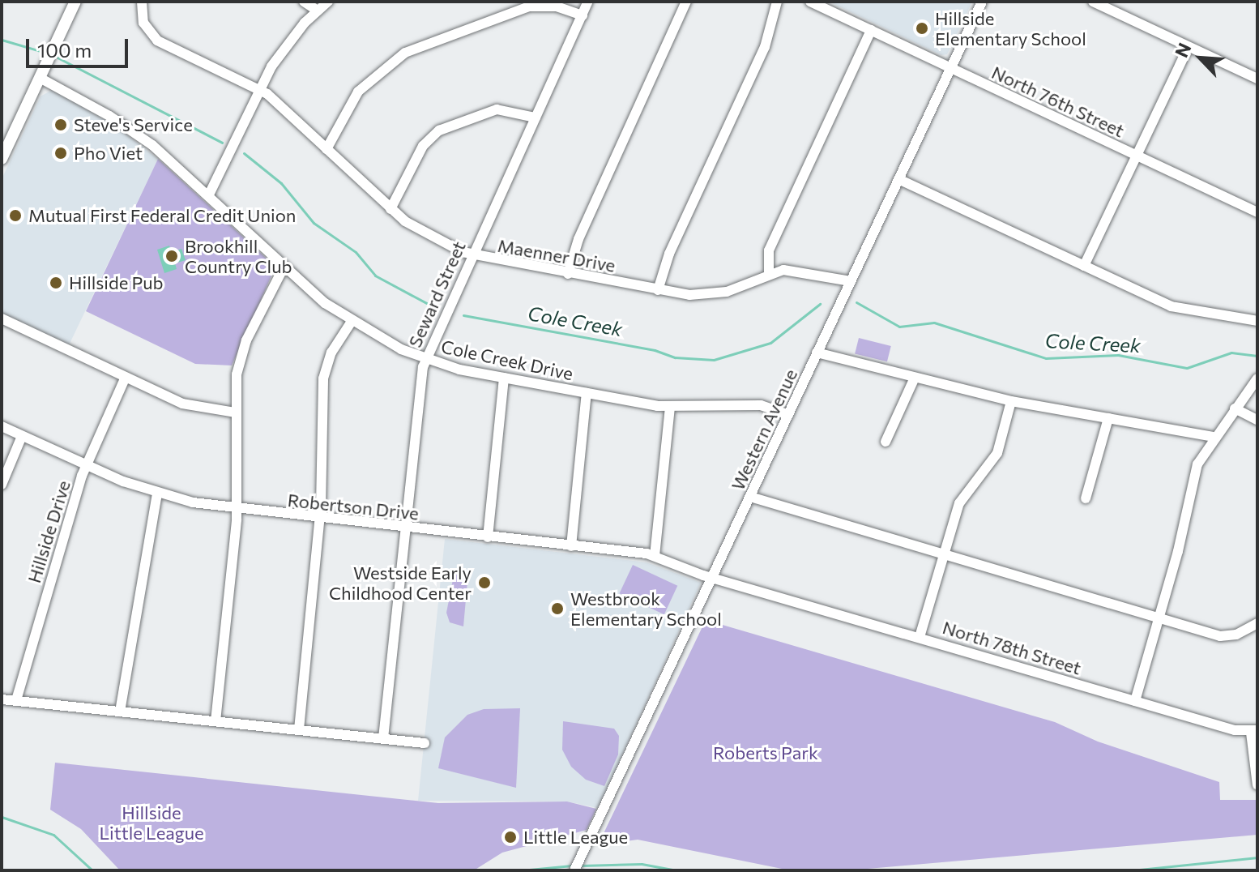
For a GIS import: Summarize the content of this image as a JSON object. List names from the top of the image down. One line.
{"streets":{"street":["North 76th Street","Maenner Drive","Seward Street","Cole Creek Drive","Western Avenue","Robertson Drive","Hillside Drive","North 78th Street"]},"crossings":[["North 76th Street","Western Avenue"],["Maenner Drive","Seward Street"],["Maenner Drive","Western Avenue"],["Seward Street","Cole Creek Drive"],["Seward Street","Robertson Drive"],["Cole Creek Drive","Western Avenue"],["Western Avenue","Robertson Drive"],["Western Avenue","North 78th Street"],["Robertson Drive","Hillside Drive"],["Robertson Drive","North 78th Street"]],"water":["Cole Creek"],"parks":["Roberts Park","Hillside Little League"],"places":["Hillside Elementary School","Steve's Service","Pho Viet","Mutual First Federal Credit Union","Brookhill Country Club","Hillside Pub","Westside Early Childhood Center","Westbrook Elementary School","Little League"],"scale_bar":"100 m","north":"top left"}
